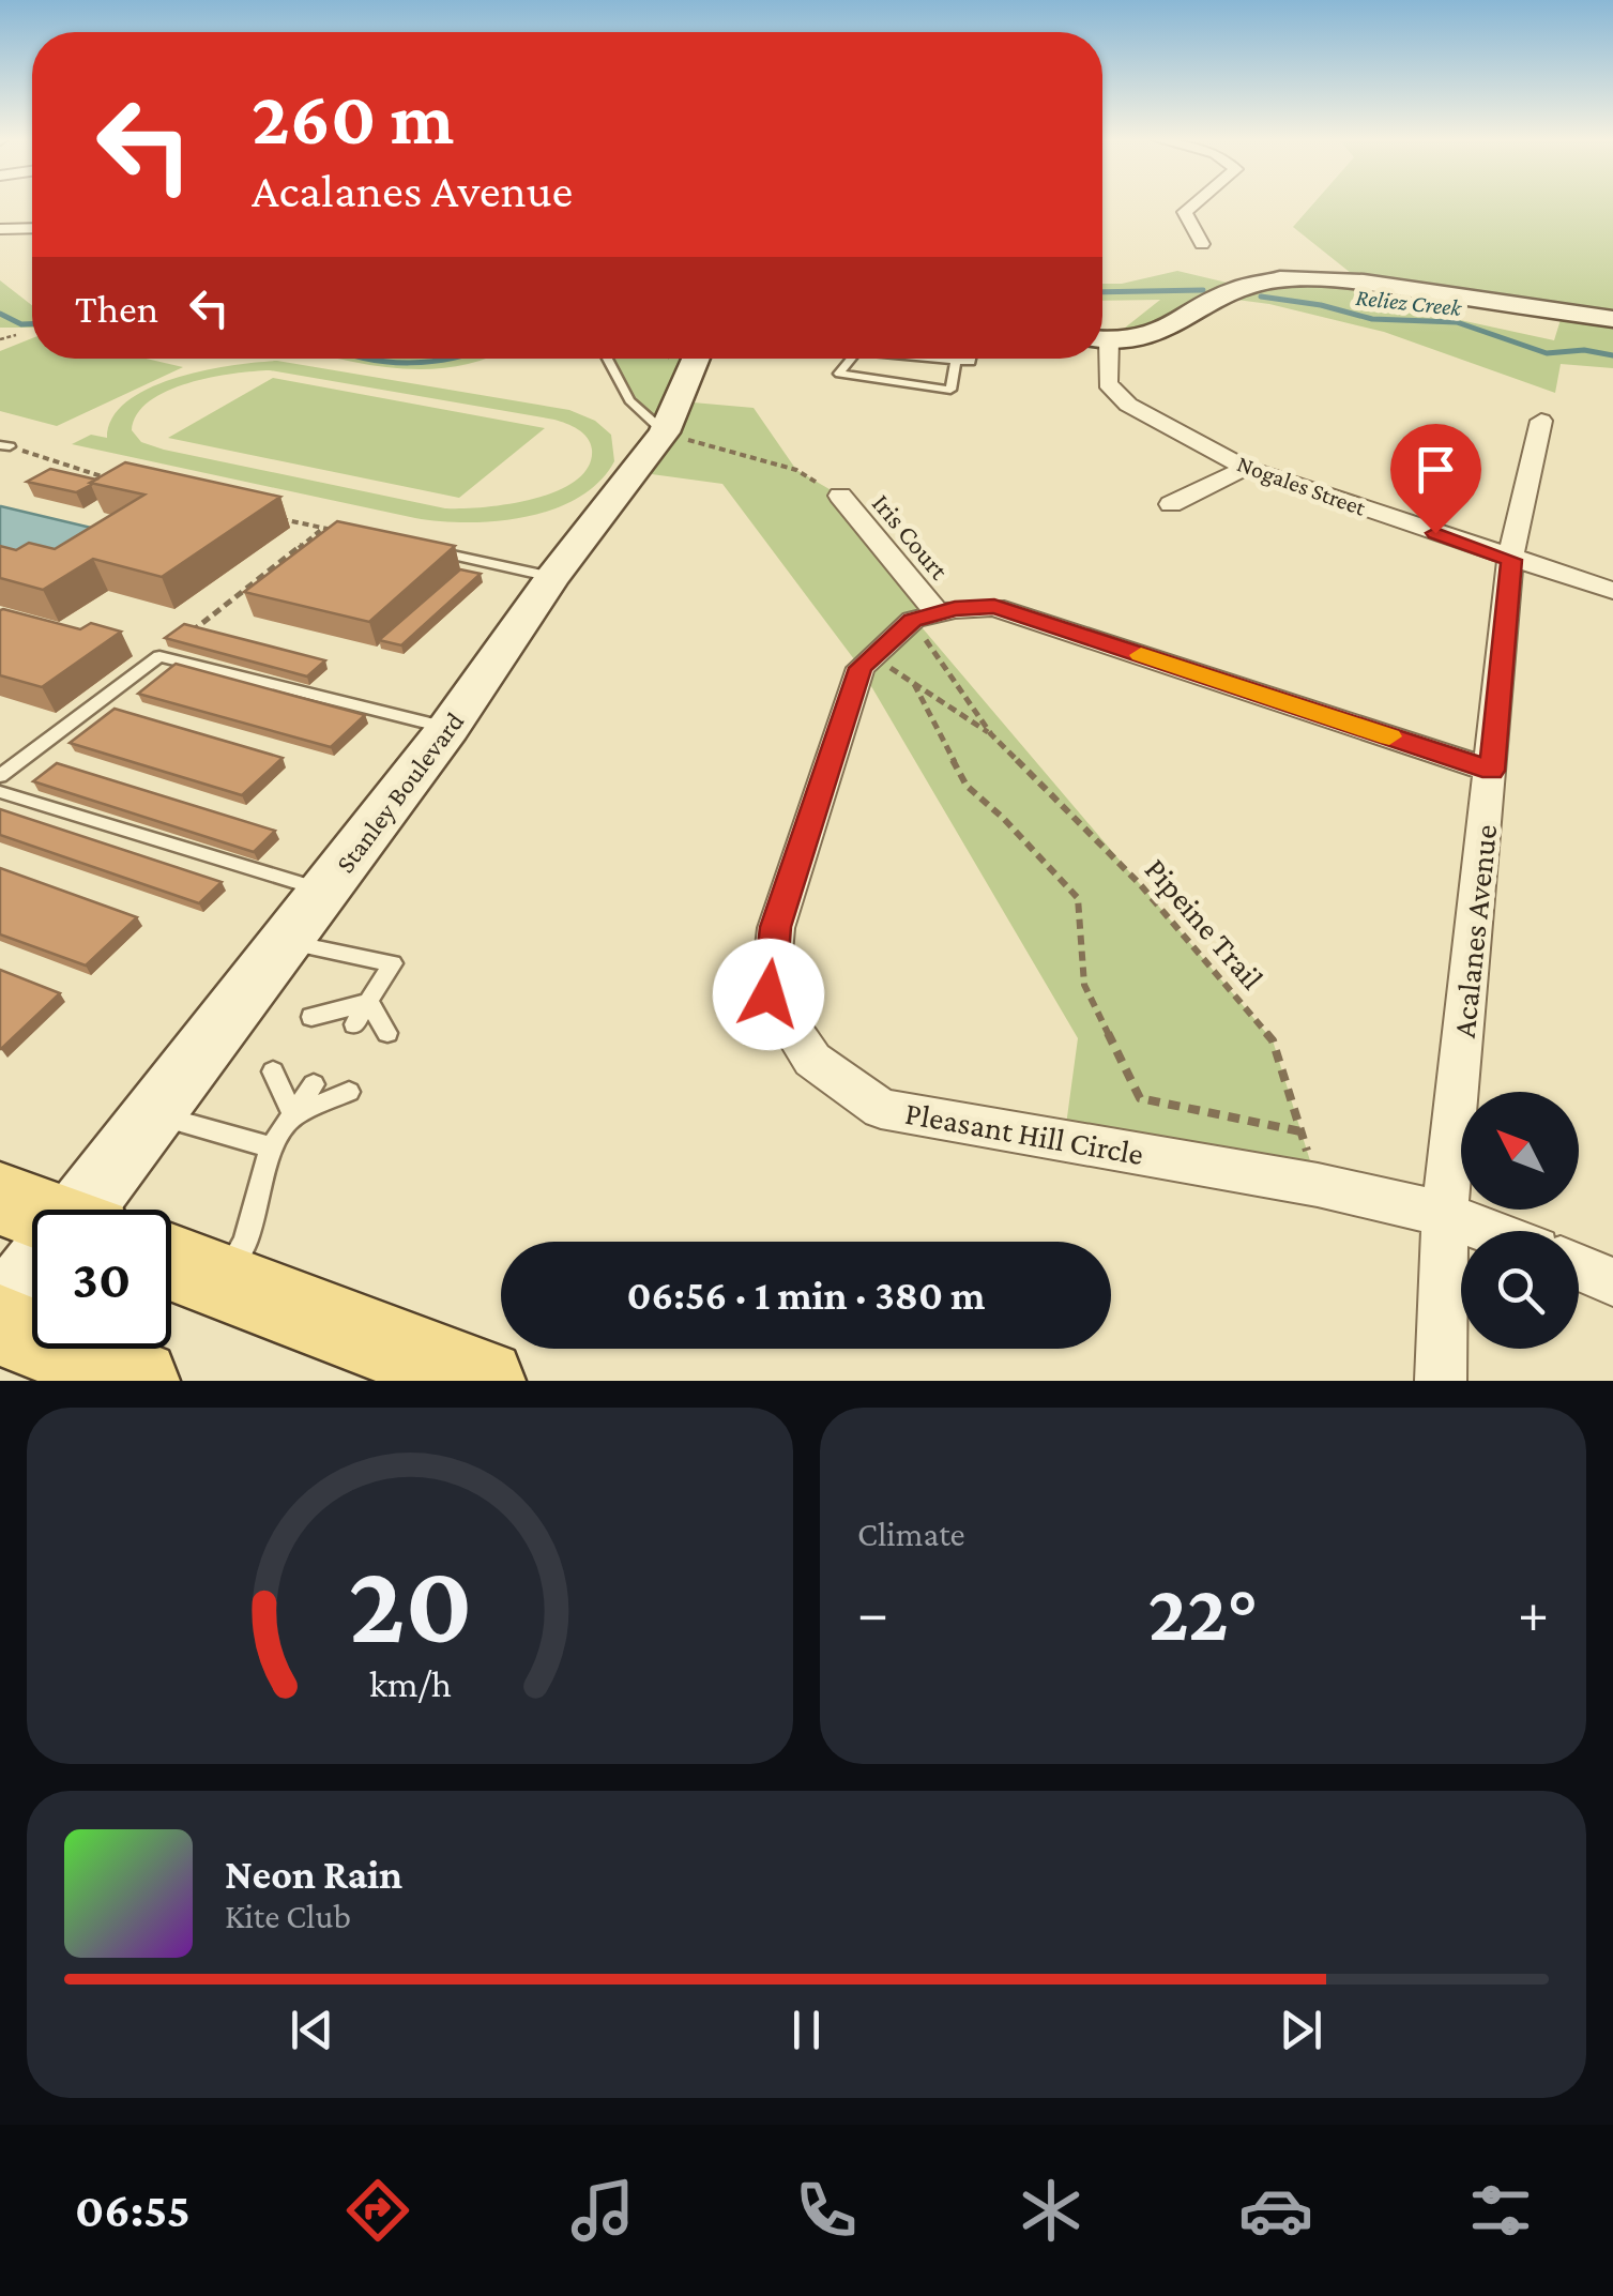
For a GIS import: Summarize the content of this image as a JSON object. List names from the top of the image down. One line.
{"streets":{"street":["Nogales Street","Iris Court","Stanley Boulevard","Acalanes Avenue","Pleasant Hill Circle"],"path":["Pipeine Trail"]},"crossings":[["Nogales Street","Acalanes Avenue"],["Iris Court","Pleasant Hill Circle"],["Pipeine Trail","Pleasant Hill Circle"],["Acalanes Avenue","Pleasant Hill Circle"]],"water":["Reliez Creek"],"north":"top left","page":{"turn":["260 m","Acalanes Avenue"],"then":"Then","limit":"30","trip":"06:56 · 1 min · 380 m","tile":"Climate","heat":["−","22°","+"],"song":["Neon Rain","Kite Club"],"tabs":"06:55","gauge":["20","km/h"]}}
